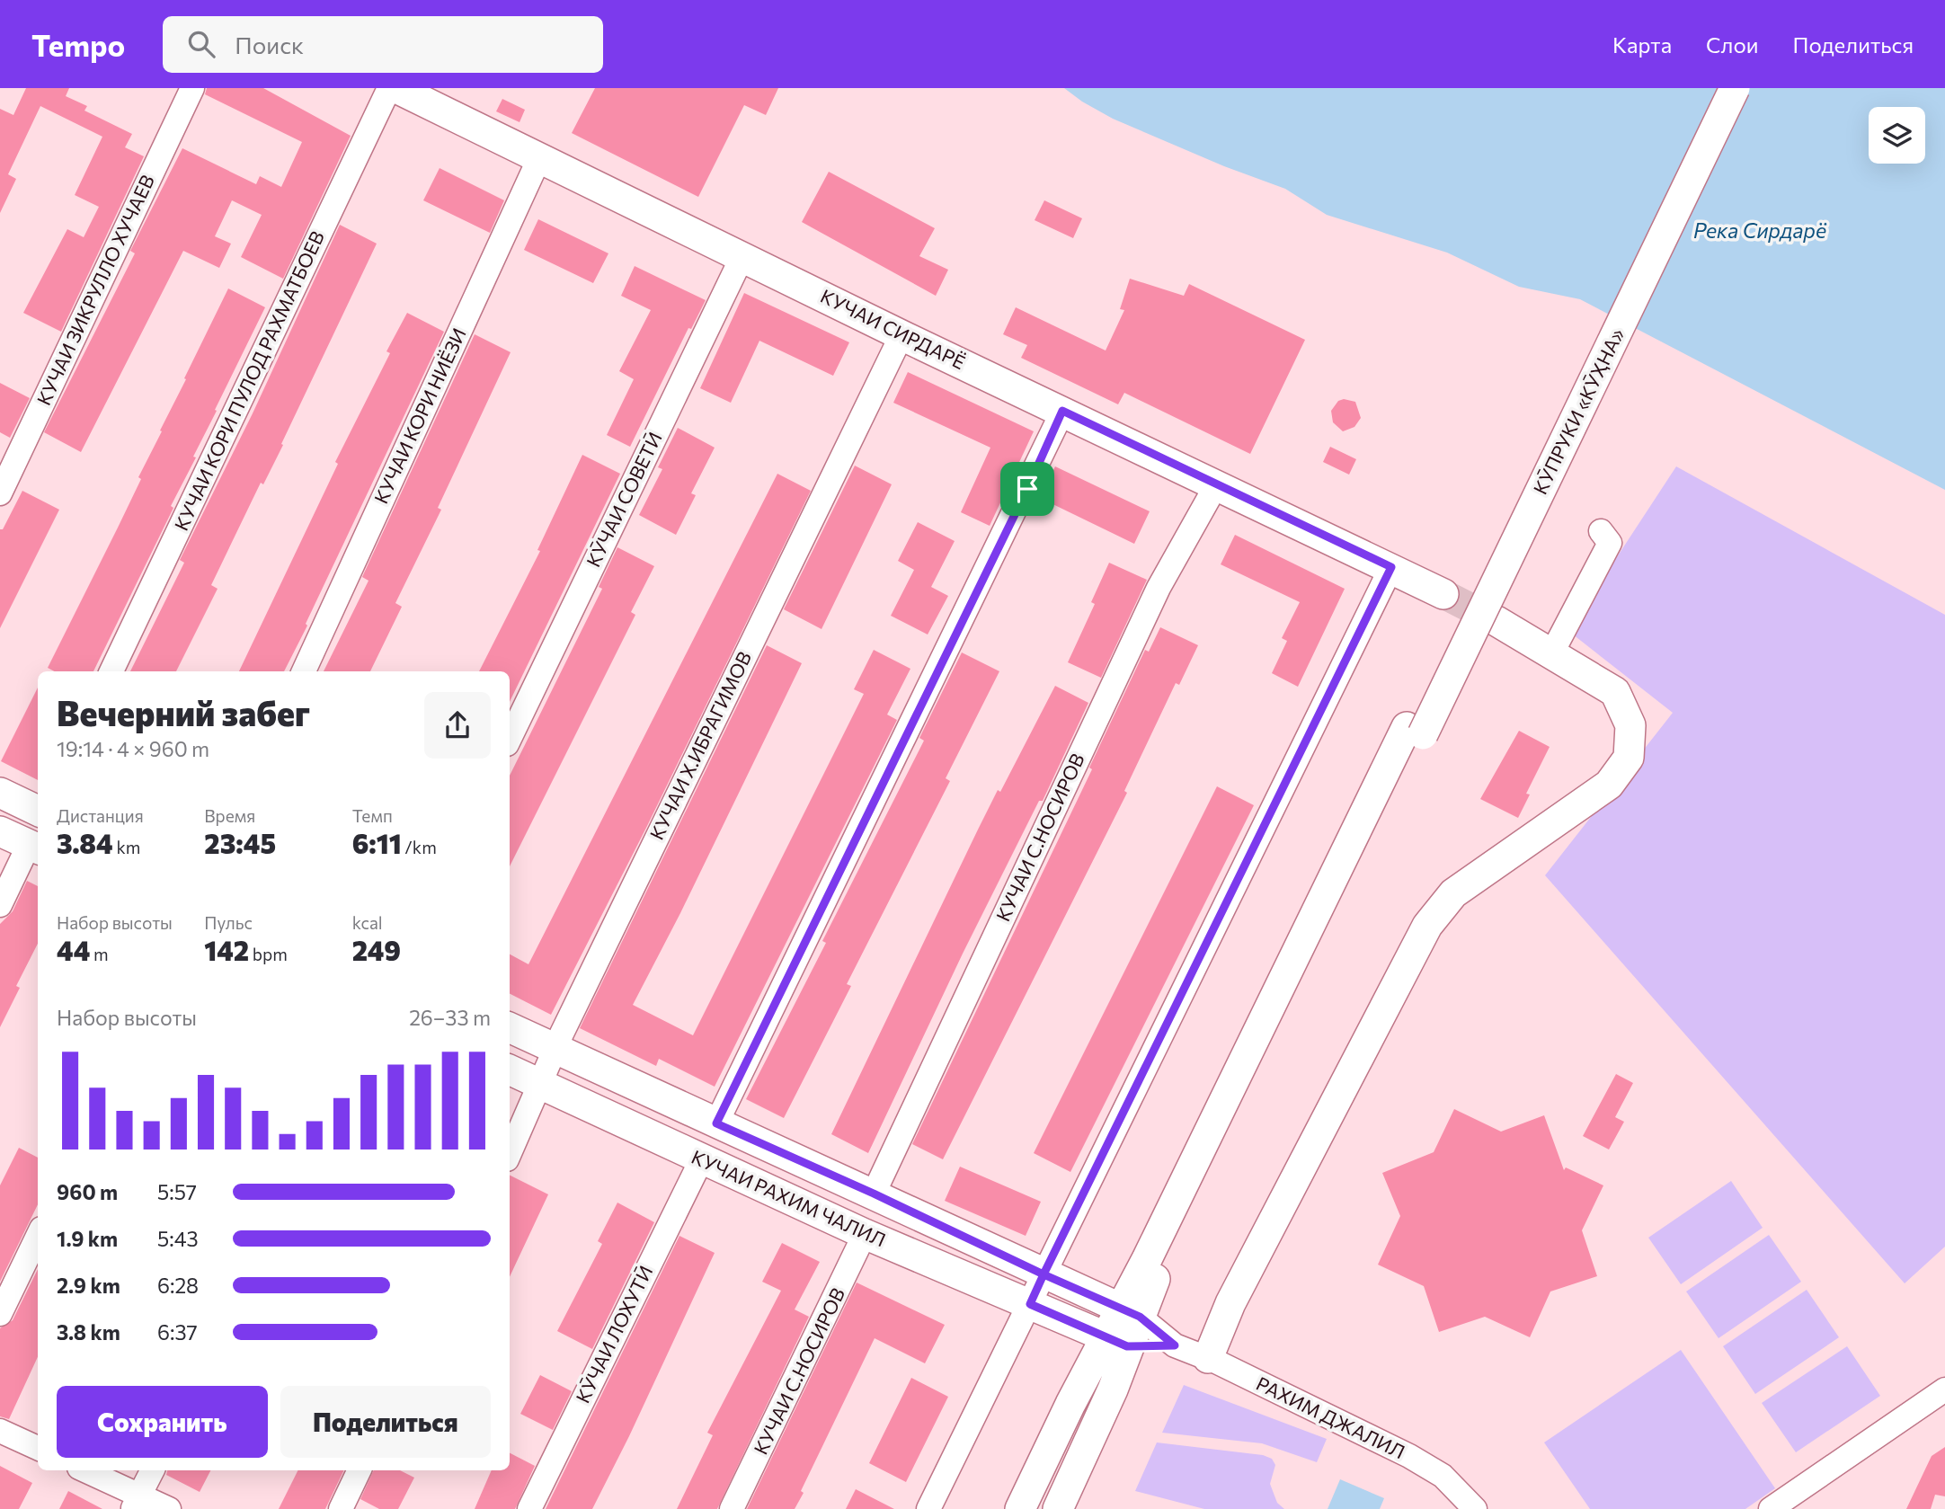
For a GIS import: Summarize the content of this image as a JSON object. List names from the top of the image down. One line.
{"streets":{"main road":["КУЧАИ СИРДАРЁ","КӮПРУКИ «КӮҲНА»","КУЧАИ РАХИМ ЧАЛИЛ"],"street":["КУЧАИ ЗИКРУЛЛО ХУЧАЕВ","КУЧАИ КОРИ ПУЛОД РАХМАТБОЕВ","КУЧАИ КОРИ НИЁЗИ","КӮЧАИ СОВЕТӢ","КУЧАИ Х.ИБРАГИМОВ","КУЧАИ С.НОСИРОВ","КӮЧАИ ЛОХУТӢ","РАХИМ ДЖАЛИЛ"]},"crossings":[["КУЧАИ СИРДАРЁ","КУЧАИ КОРИ НИЁЗИ"],["КУЧАИ СИРДАРЁ","КӮЧАИ СОВЕТӢ"],["КУЧАИ СИРДАРЁ","КУЧАИ Х.ИБРАГИМОВ"],["КУЧАИ СИРДАРЁ","КУЧАИ С.НОСИРОВ"],["КУЧАИ Х.ИБРАГИМОВ","КУЧАИ РАХИМ ЧАЛИЛ"],["КУЧАИ С.НОСИРОВ","КУЧАИ РАХИМ ЧАЛИЛ"],["КУЧАИ РАХИМ ЧАЛИЛ","КӮЧАИ ЛОХУТӢ"]],"water":["Река Сирдарё"],"page":{"header":"Tempo","search":"Поиск","nav":["Карта","Слои","Поделиться"],"heading":["Вечерний забег","19:14 · 4 × 960 m"],"stats":[["Дистанция","3.84 km"],["Время","23:45"],["Темп","6:11 /km"],["Набор высоты","44 m"],["Пульс","142 bpm"],["kcal","249"]],"chart":["Набор высоты","26–33 m"],"list":[{"name":"960 m","note":"5:57"},{"name":"1.9 km","note":"5:43"},{"name":"2.9 km","note":"6:28"},{"name":"3.8 km","note":"6:37"}],"buttons":["Сохранить","Поделиться"]}}
